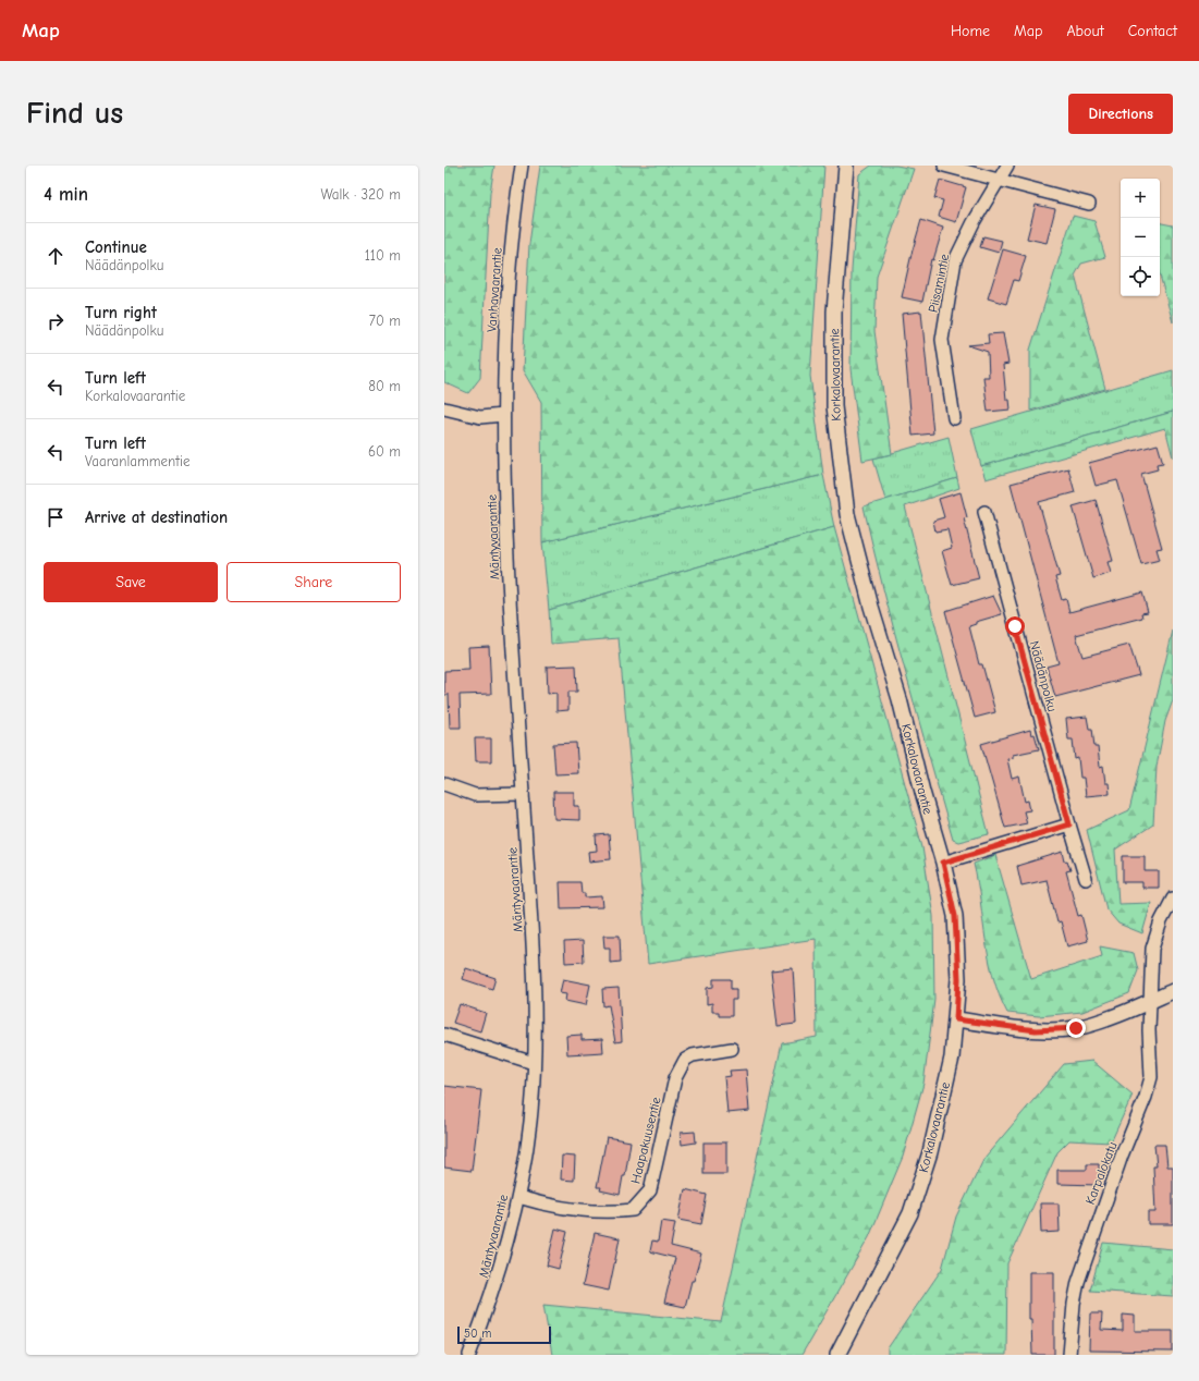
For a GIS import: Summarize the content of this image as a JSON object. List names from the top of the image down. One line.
{"streets":{"street":["Piisamintie","Vanhavaarantie","Korkalovaarantie","Mäntyvaarantie","Näädänpolku","Haapakuusentie","Karpalokatu"]},"crossings":[["Vanhavaarantie","Mäntyvaarantie"],["Mäntyvaarantie","Haapakuusentie"]],"scale_bar":"50 m","page":{"header":"Map","nav":["Home","Map","About","Contact"],"buttons":["Directions",["Save","Share"]],"title":"Find us","heading":["4 min","Walk · 320 m"],"map_buttons":["+","−"],"list":[["Continue","Näädänpolku","110 m"],["Turn right","Näädänpolku","70 m"],["Turn left","Korkalovaarantie","80 m"],["Turn left","Vaaranlammentie","60 m"],"Arrive at destination"],"scale":"50 m"}}
